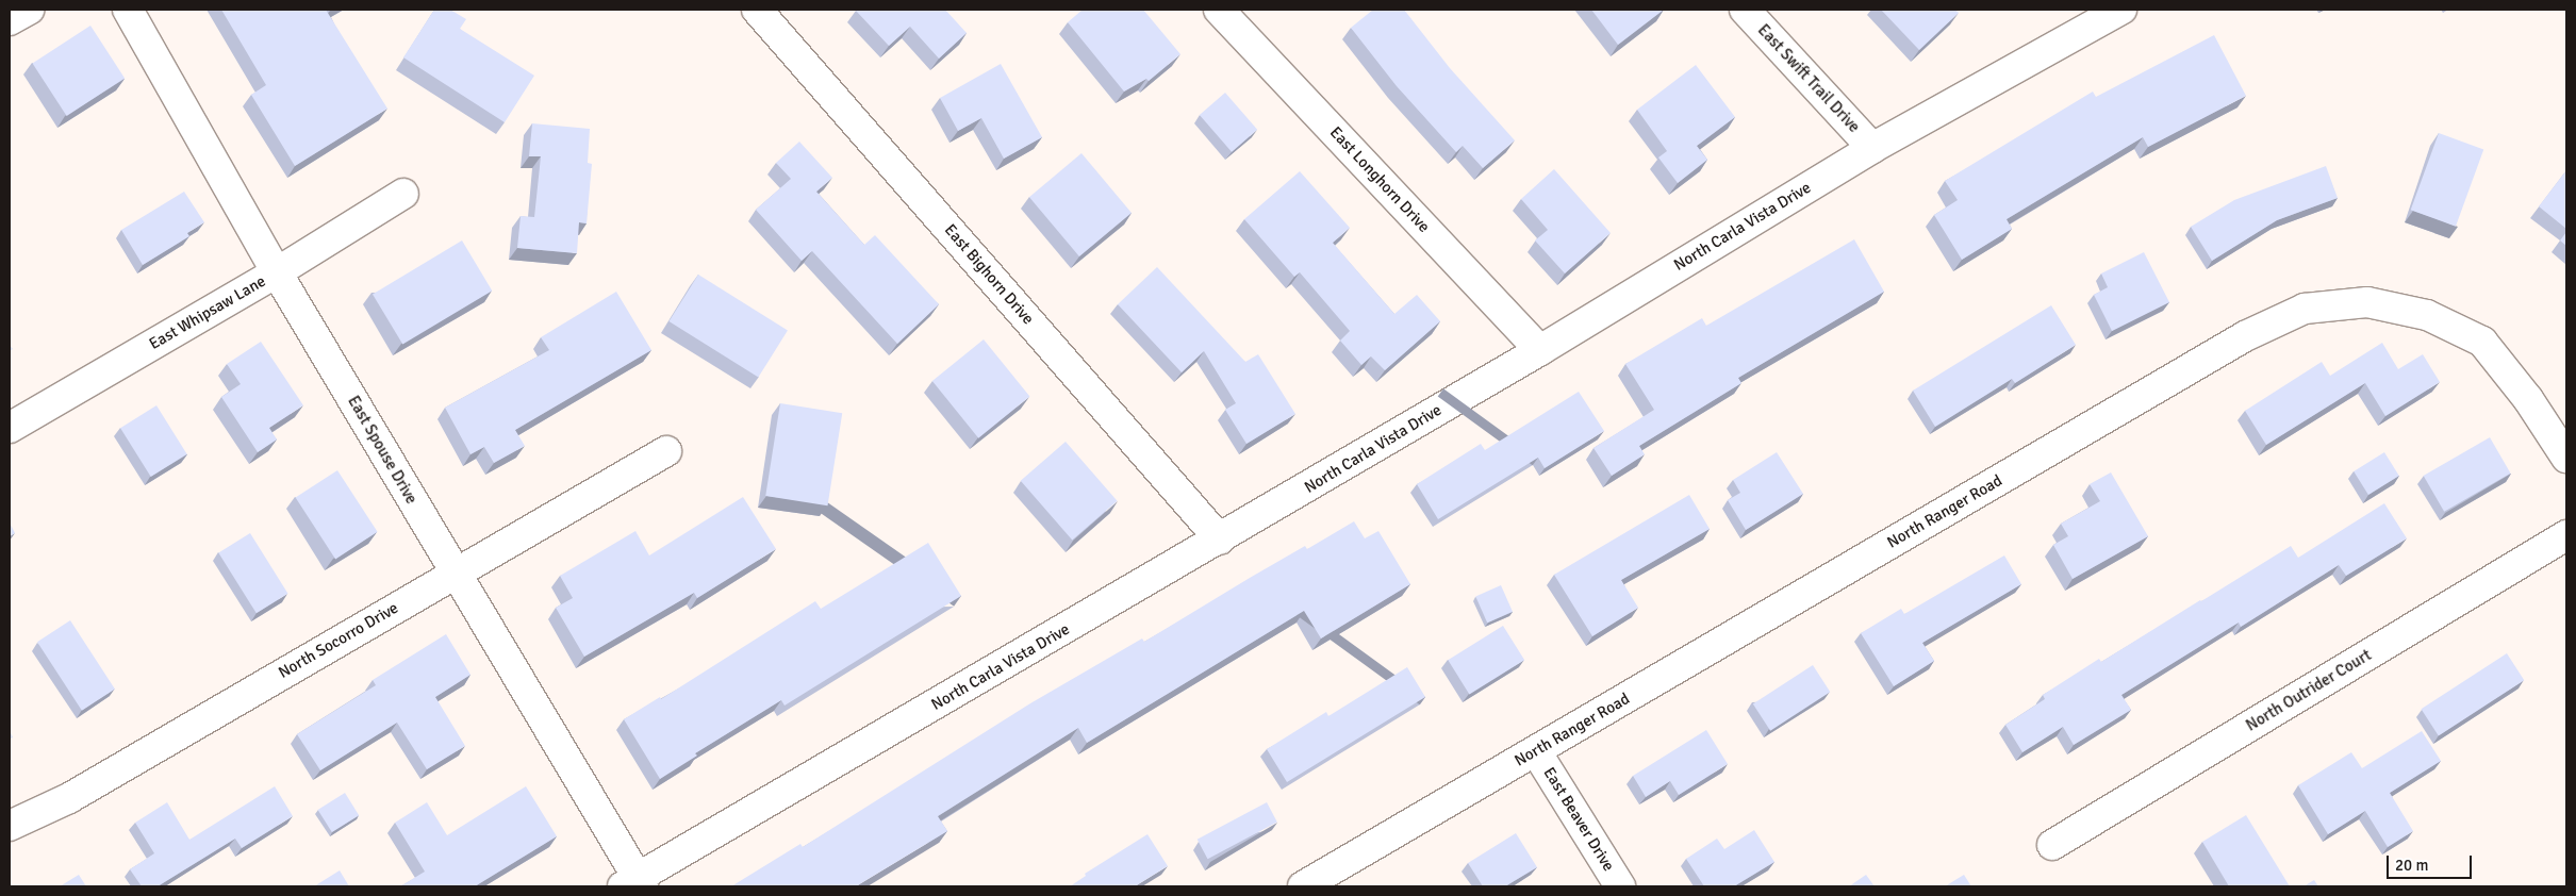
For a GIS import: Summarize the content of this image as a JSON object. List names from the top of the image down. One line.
{"streets":{"street":["East Swift Trail Drive","East Longhorn Drive","North Carla Vista Drive","East Bighorn Drive","East Whipsaw Lane","East Spouse Drive","North Ranger Road","North Socorro Drive","North Outrider Court","East Beaver Drive"]},"crossings":[["East Swift Trail Drive","North Carla Vista Drive"],["East Longhorn Drive","North Carla Vista Drive"],["North Carla Vista Drive","East Bighorn Drive"],["North Carla Vista Drive","East Spouse Drive"],["East Whipsaw Lane","East Spouse Drive"],["East Spouse Drive","North Socorro Drive"],["North Ranger Road","East Beaver Drive"]],"scale_bar":"20 m"}
